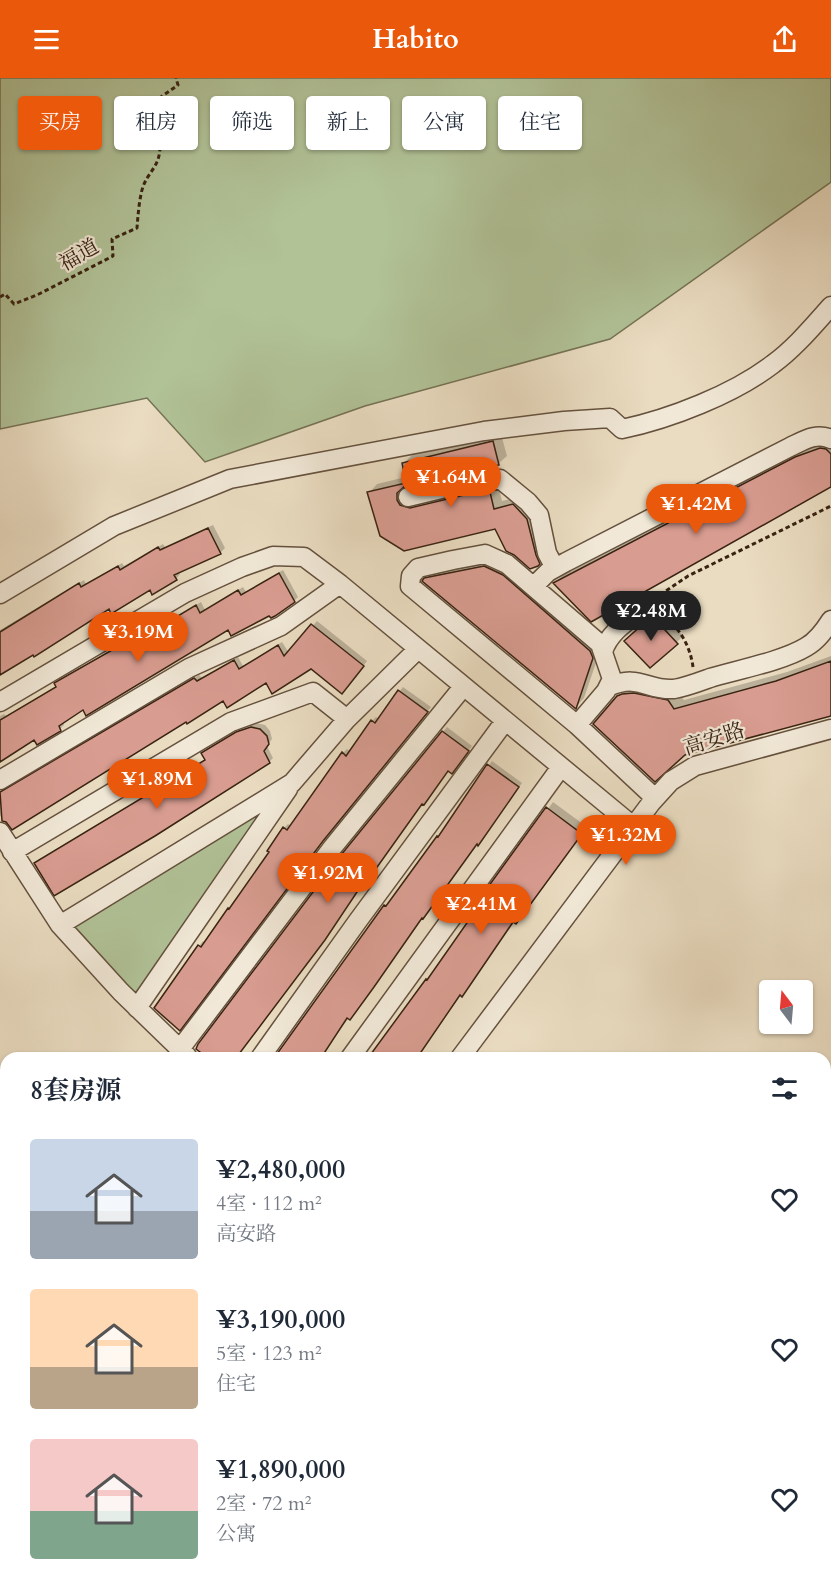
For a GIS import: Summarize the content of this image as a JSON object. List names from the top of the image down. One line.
{"streets":{"street":["高安路"],"path":["福道"]},"north":"top","page":{"header":"Habito","chip":["买房","租房","筛选","新上","公寓","住宅"],"price":["¥1.64M","¥1.42M","¥2.48M","¥3.19M","¥1.89M","¥1.32M","¥1.92M","¥2.41M"],"heading":"8套房源","list":[{"name":"¥2,480,000","note":"4室 · 112 m² · 高安路"},{"name":"¥3,190,000","note":"5室 · 123 m² · 住宅"},{"name":"¥1,890,000","note":"2室 · 72 m² · 公寓"}]}}
